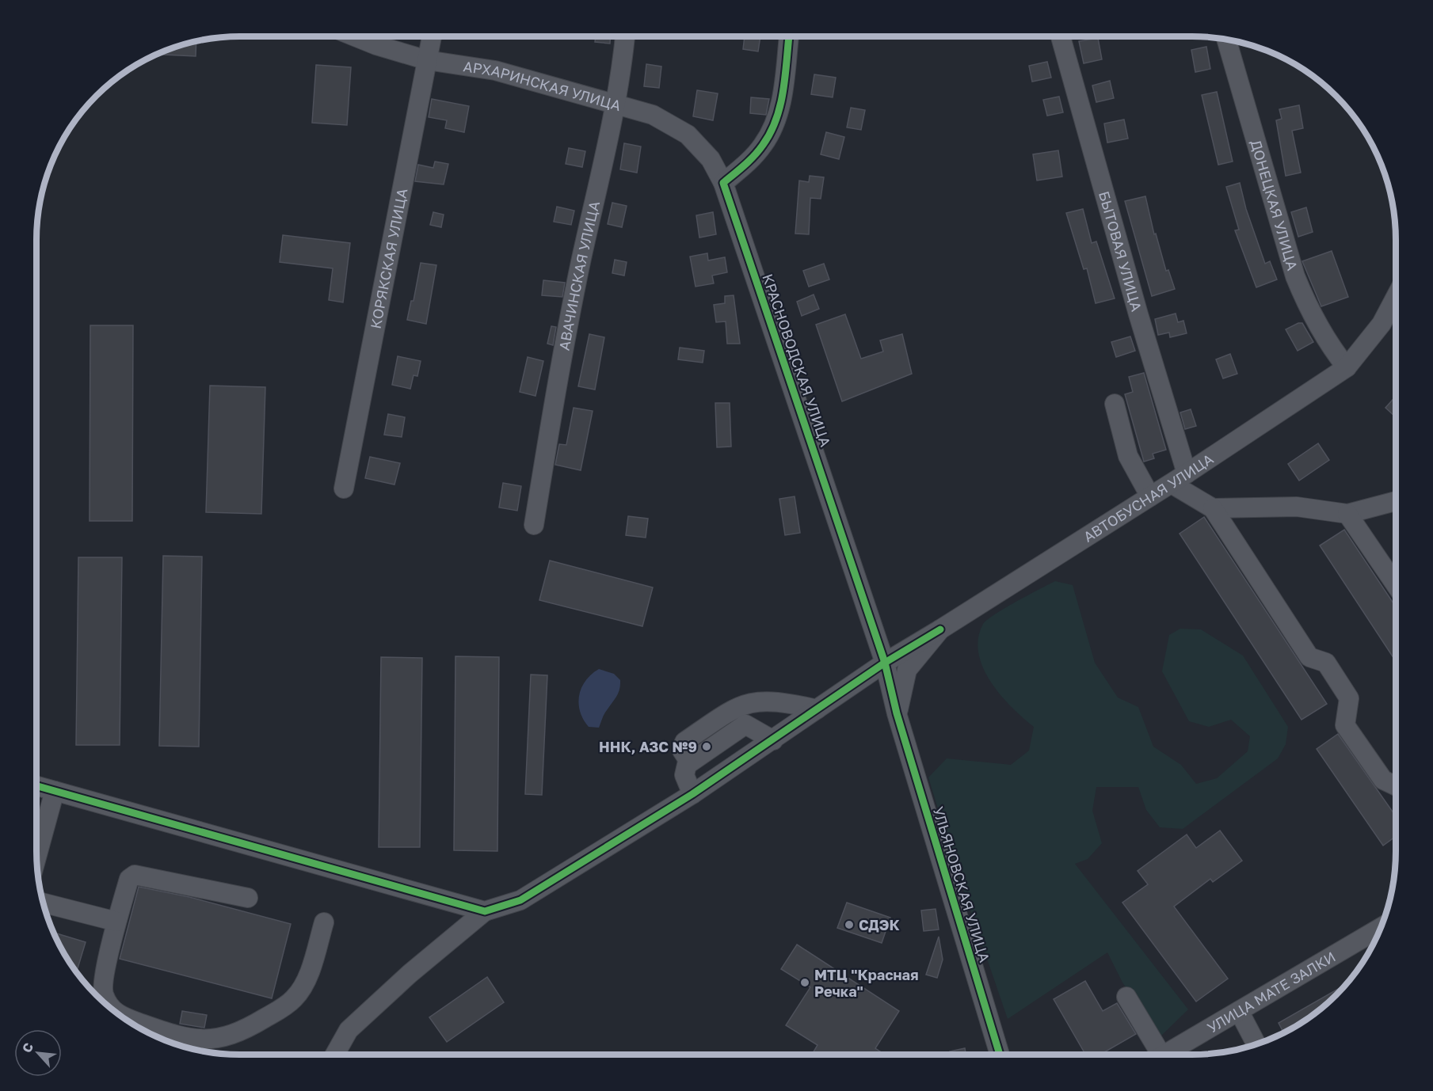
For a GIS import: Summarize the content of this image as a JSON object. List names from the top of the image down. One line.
{"streets":{"street":["АРХАРИНСКАЯ УЛИЦА","ДОНЕЦКАЯ УЛИЦА","БЫТОВАЯ УЛИЦА","КОРЯКСКАЯ УЛИЦА","АВАЧИНСКАЯ УЛИЦА","КРАСНОВОДСКАЯ УЛИЦА","АВТОБУСНАЯ УЛИЦА","УЛЬЯНОВСКАЯ УЛИЦА","УЛИЦА МАТЕ ЗАЛКИ"]},"crossings":[["АРХАРИНСКАЯ УЛИЦА","КОРЯКСКАЯ УЛИЦА"],["АРХАРИНСКАЯ УЛИЦА","АВАЧИНСКАЯ УЛИЦА"],["АРХАРИНСКАЯ УЛИЦА","КРАСНОВОДСКАЯ УЛИЦА"],["ДОНЕЦКАЯ УЛИЦА","АВТОБУСНАЯ УЛИЦА"],["БЫТОВАЯ УЛИЦА","АВТОБУСНАЯ УЛИЦА"],["КРАСНОВОДСКАЯ УЛИЦА","АВТОБУСНАЯ УЛИЦА"],["КРАСНОВОДСКАЯ УЛИЦА","УЛЬЯНОВСКАЯ УЛИЦА"],["АВТОБУСНАЯ УЛИЦА","УЛЬЯНОВСКАЯ УЛИЦА"]],"places":["ННК, АЗС №9","СДЭК","МТЦ \"Красная Речка\""],"north":"top left"}
